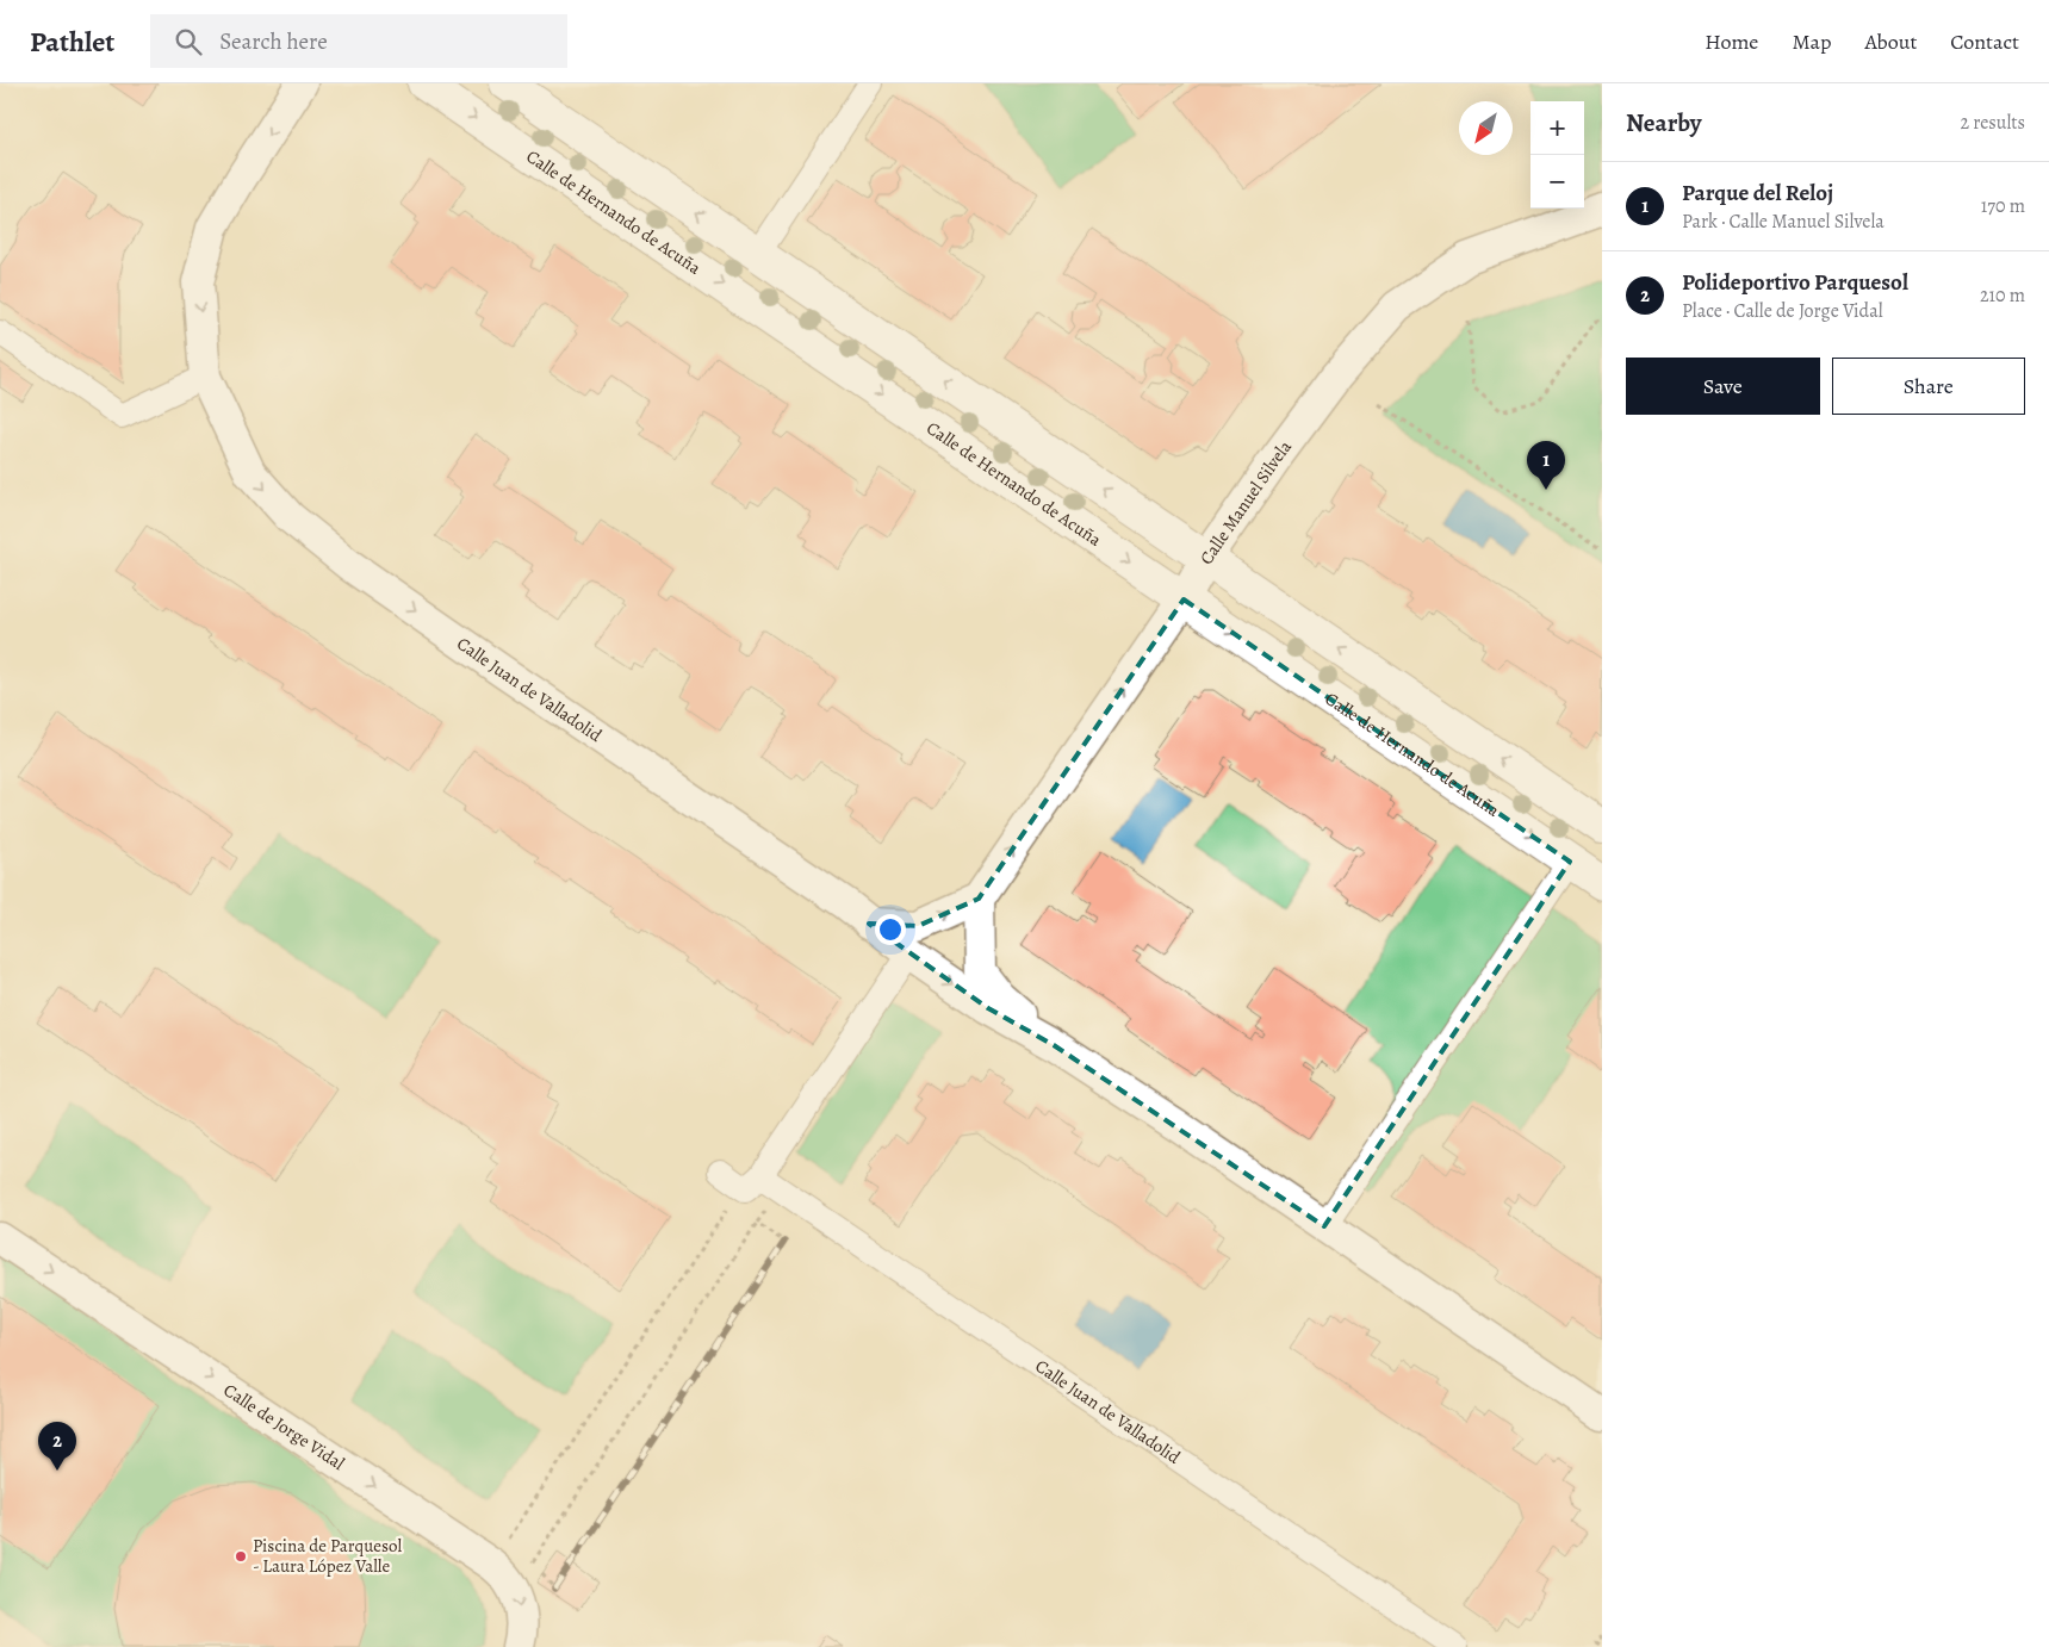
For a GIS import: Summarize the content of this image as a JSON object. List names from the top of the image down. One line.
{"streets":{"street":["Calle de Hernando de Acuña","Calle Manuel Silvela","Calle Juan de Valladolid","Calle de Jorge Vidal"]},"crossings":[["Calle de Hernando de Acuña","Calle Manuel Silvela"]],"one_way":["Calle Manuel Silvela","Calle Juan de Valladolid","Calle de Jorge Vidal"],"places":["Piscina de Parquesol - Laura López Valle"],"north":"bottom left","page":{"header":"Pathlet","search":"Search here","nav":["Home","Map","About","Contact"],"heading":["Nearby","2 results"],"map_buttons":["+","−"],"list":[{"mark":"1","name":"Parque del Reloj","note":"Park · Calle Manuel Silvela","value":"170 m"},{"mark":"2","name":"Polideportivo Parquesol","note":"Place · Calle de Jorge Vidal","value":"210 m"}],"buttons":["Save","Share"],"pins":["1","2"]}}
